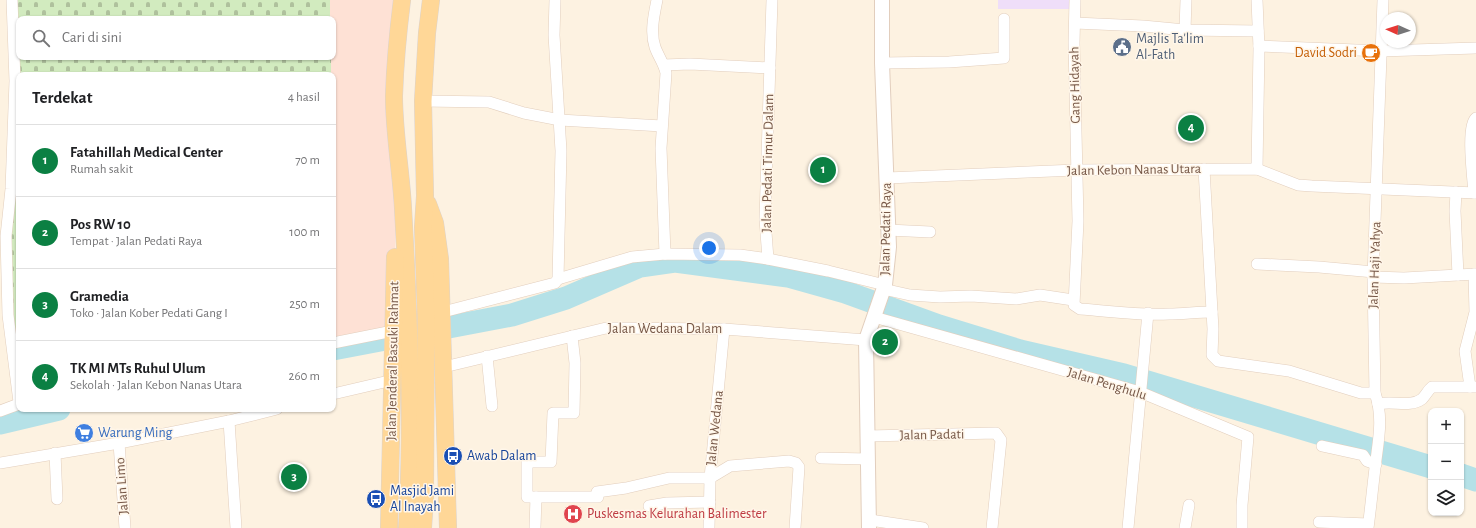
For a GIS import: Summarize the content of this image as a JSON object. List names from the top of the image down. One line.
{"streets":{"main road":["Jalan Jenderal Basuki Rahmat"],"street":["Gang Hidayah","Jalan Pedati Timur Dalam","Jalan Kebon Nanas Utara","Jalan Pedati Raya","Jalan Haji Yahya","Jalan Wedana Dalam","Jalan Penghulu","Jalan Wedana","Jalan Padati","Jalan Limo"]},"crossings":[["Gang Hidayah","Jalan Kebon Nanas Utara"],["Jalan Kebon Nanas Utara","Jalan Pedati Raya"],["Jalan Kebon Nanas Utara","Jalan Haji Yahya"],["Jalan Pedati Raya","Jalan Wedana Dalam"],["Jalan Pedati Raya","Jalan Penghulu"],["Jalan Pedati Raya","Jalan Padati"],["Jalan Wedana Dalam","Jalan Wedana"]],"places":{"public building":["Majlis Ta'lim Al-Fath"],"cafe":["David Sodri"],"supermarket":["Warung Ming"],"bus stop":["Awab Dalam","Masjid Jami Al Inayah"],"hospital":["Puskesmas Kelurahan Balimester"]},"north":"left","page":{"search":"Cari di sini","heading":["Terdekat","4 hasil"],"pins":["4","1","2","3"],"list":[{"mark":"1","name":"Fatahillah Medical Center","note":"Rumah sakit","value":"70 m"},{"mark":"2","name":"Pos RW 10","note":"Tempat · Jalan Pedati Raya","value":"100 m"},{"mark":"3","name":"Gramedia","note":"Toko · Jalan Kober Pedati Gang I","value":"250 m"},{"mark":"4","name":"TK MI MTs Ruhul Ulum","note":"Sekolah · Jalan Kebon Nanas Utara","value":"260 m"}],"map_buttons":["+","−"]}}
